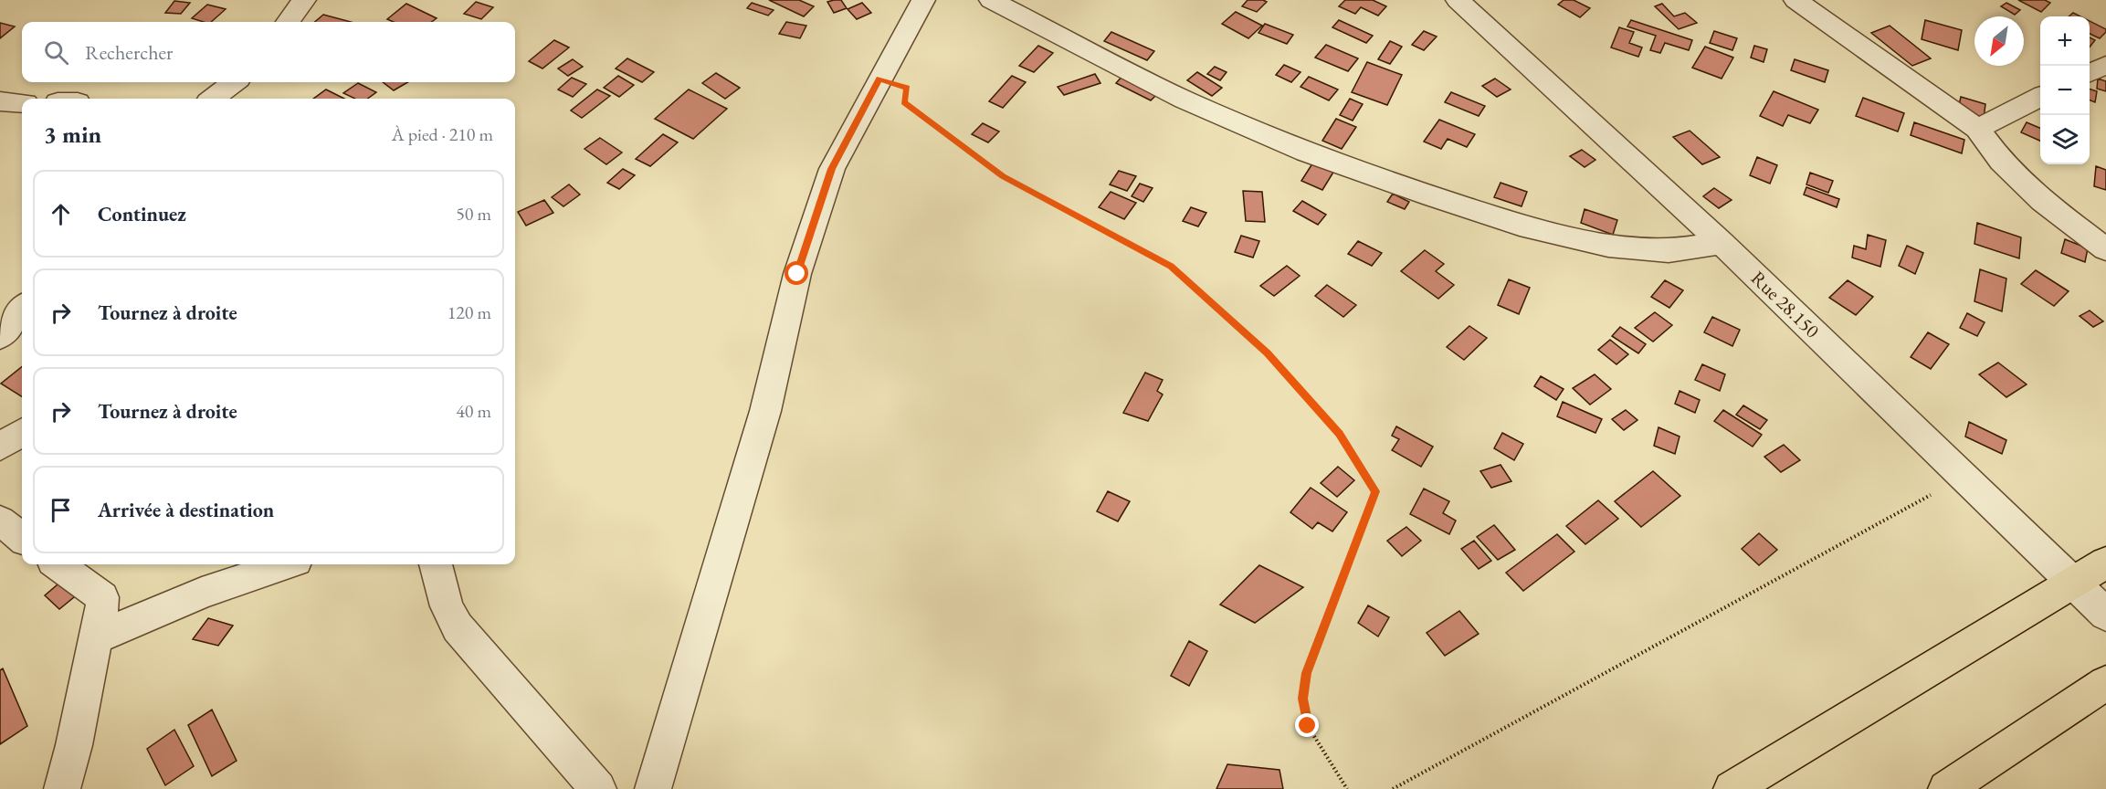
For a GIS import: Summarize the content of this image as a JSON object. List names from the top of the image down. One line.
{"streets":{"street":["Rue 28.150"]},"north":"bottom left","page":{"map_buttons":["+","−"],"search":"Rechercher","heading":["3 min","À pied · 210 m"],"list":[["Continuez","50 m"],["Tournez à droite","120 m"],["Tournez à droite","40 m"],"Arrivée à destination"]}}
